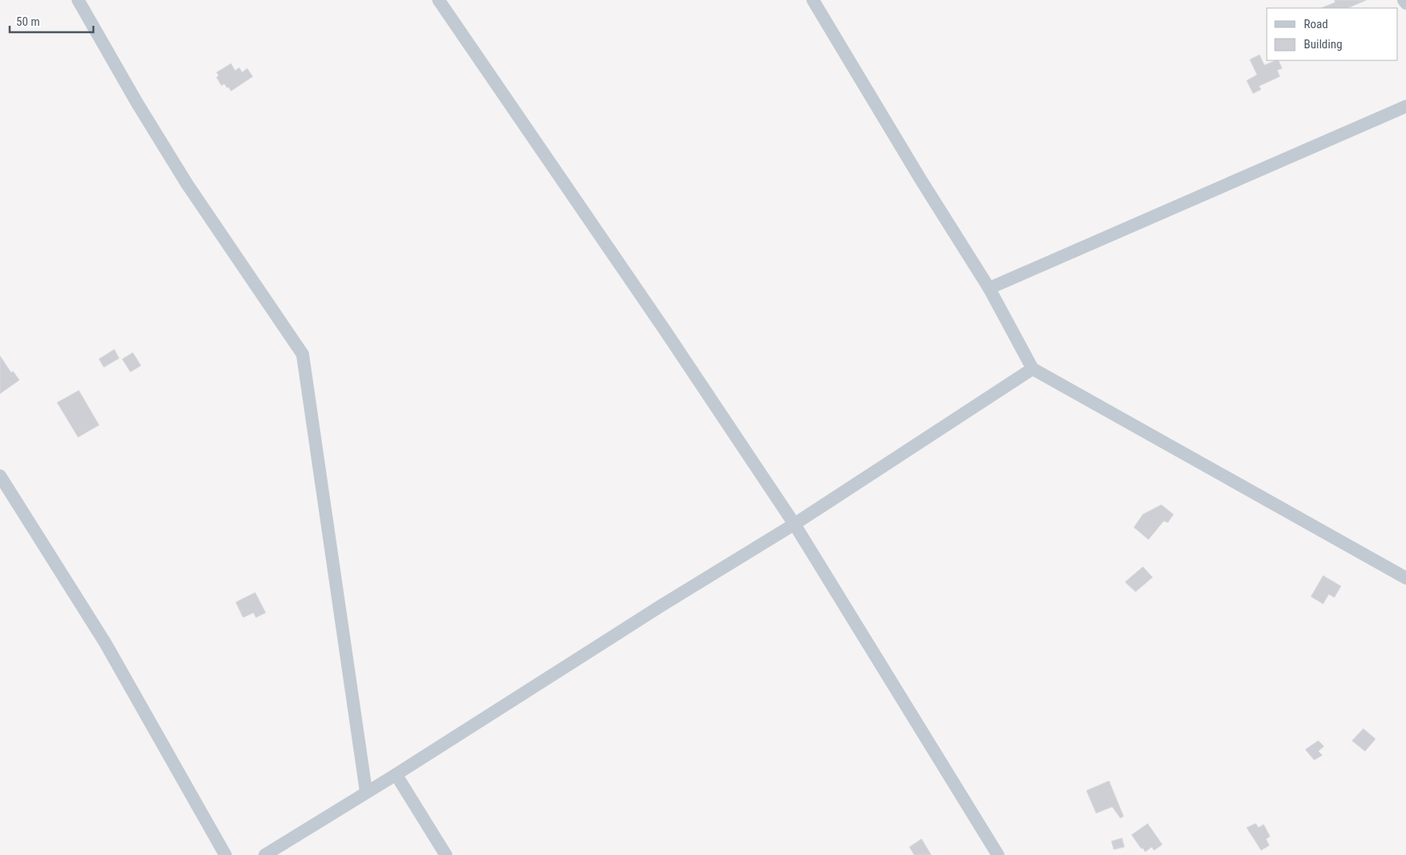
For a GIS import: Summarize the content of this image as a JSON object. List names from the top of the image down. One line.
{"legend":["Road","Building"],"scale_bar":"50 m"}
